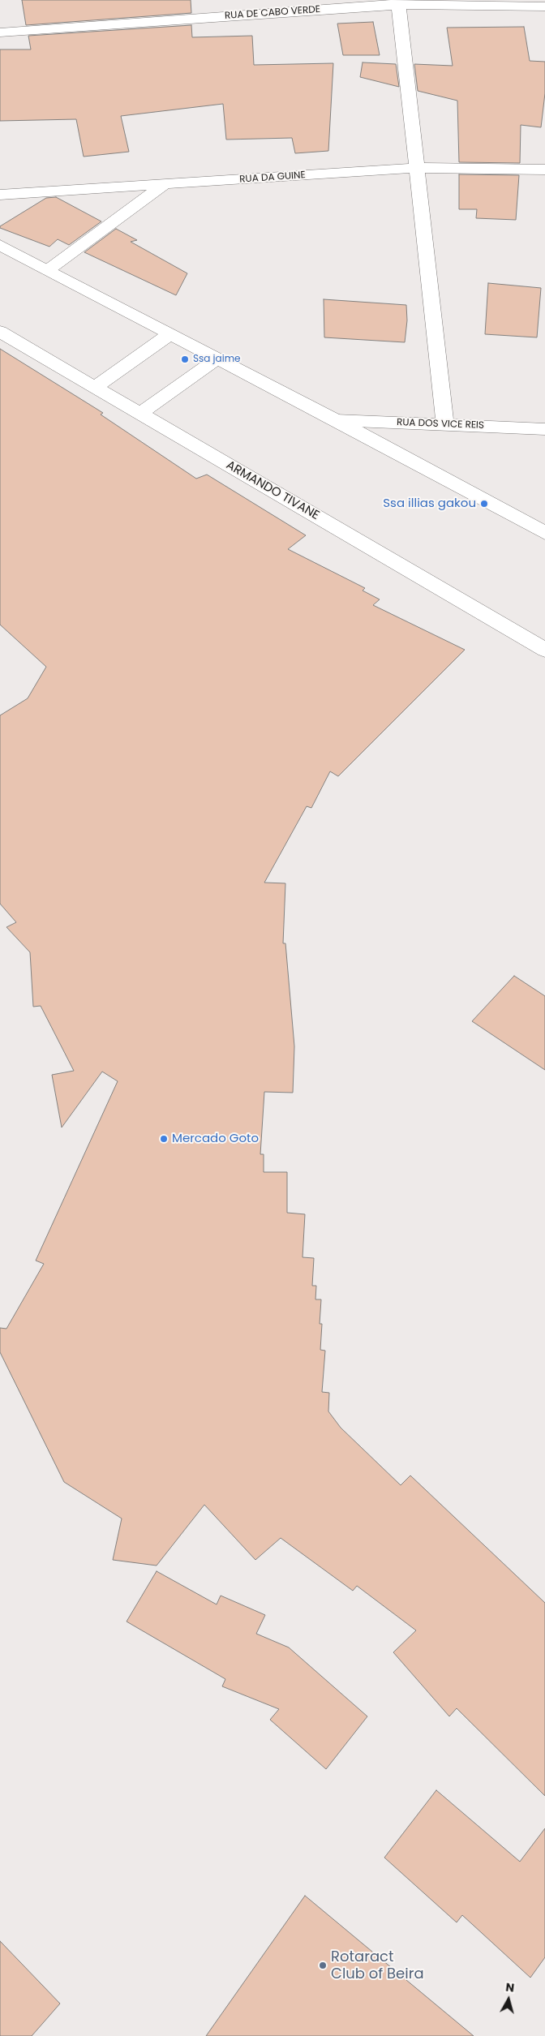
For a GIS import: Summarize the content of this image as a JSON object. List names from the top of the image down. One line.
{"streets":{"street":["RUA DE CABO VERDE","RUA DA GUINE","RUA DOS VICE REIS","ARMANDO TIVANE"]},"places":["Ssa jaime","Ssa illias gakou","Mercado Goto","Rotaract Club of Beira"],"north":"top"}
